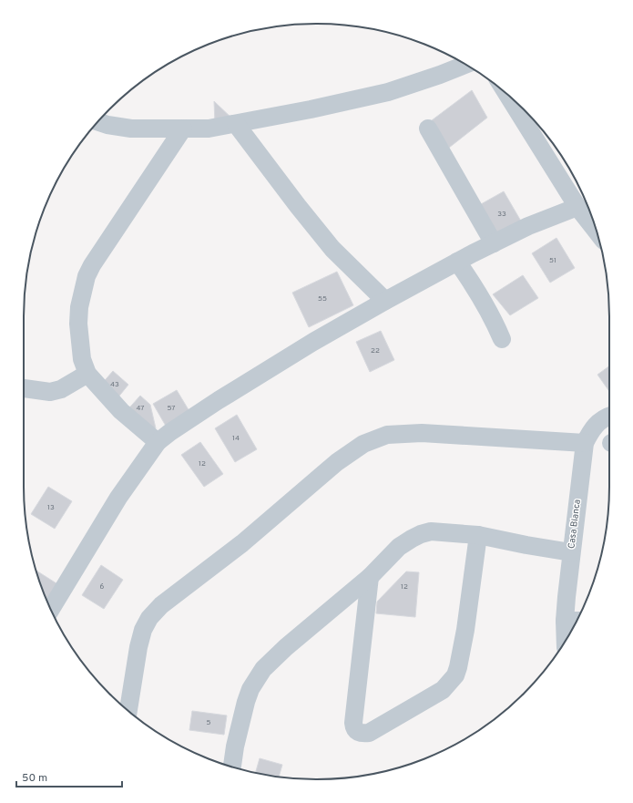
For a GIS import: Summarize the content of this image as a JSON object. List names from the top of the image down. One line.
{"streets":{"street":["Casa Blanca"]},"house_numbers":["33","51","55","22","43","47","57","14","12","13","6","12","5"],"scale_bar":"50 m"}
